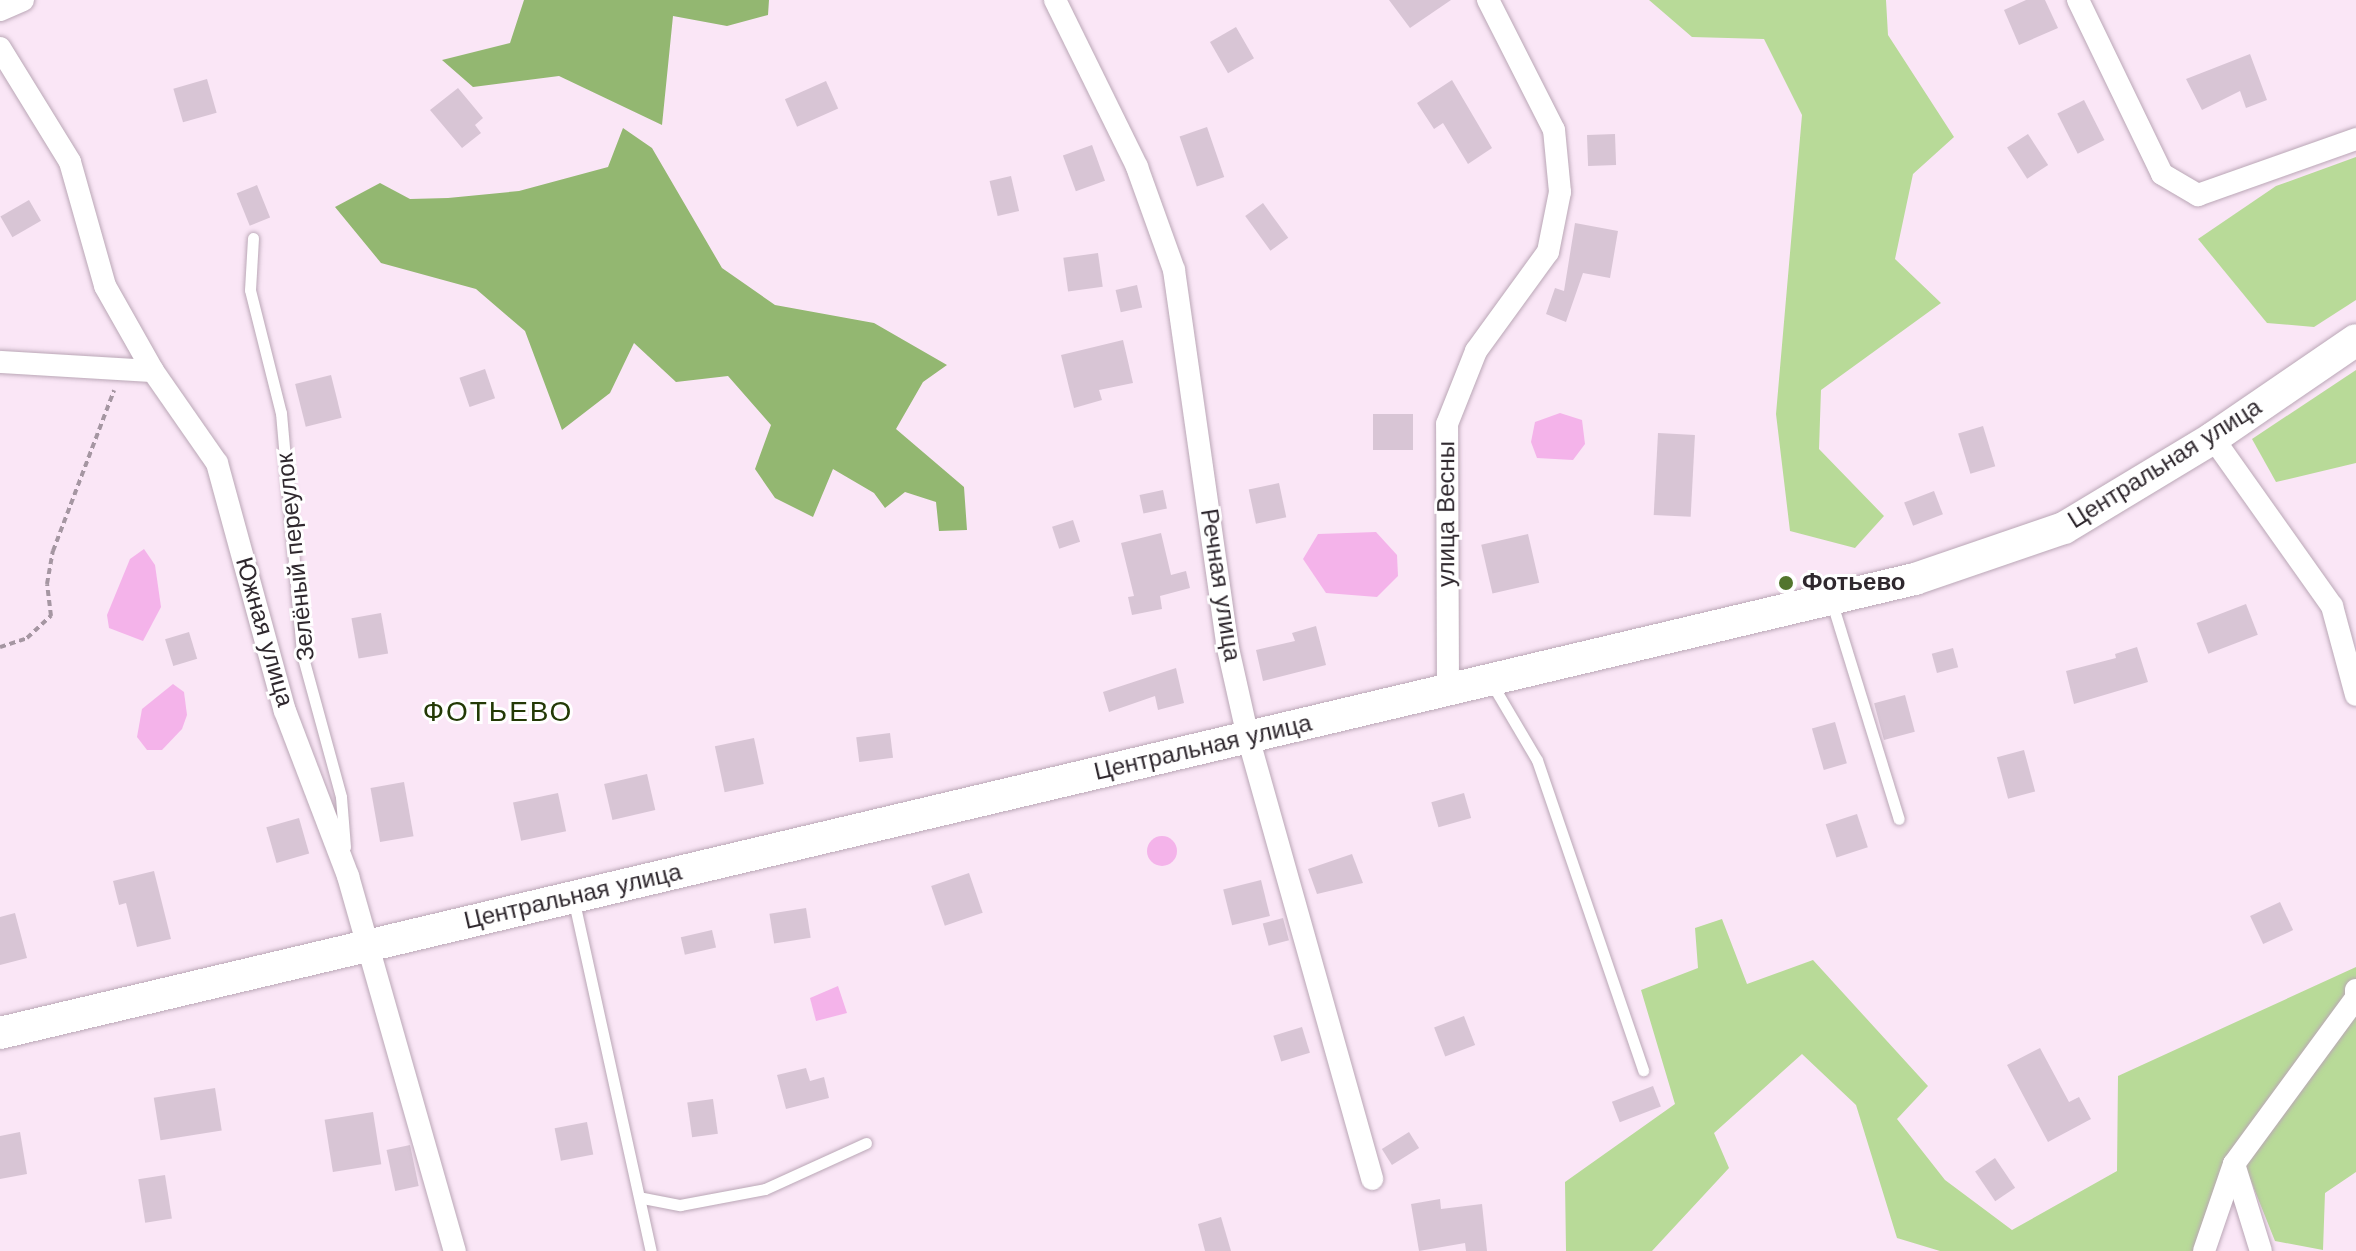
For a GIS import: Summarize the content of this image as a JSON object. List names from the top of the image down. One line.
{"streets":{"main road":["Центральная улица"],"street":["улица Весны","Речная улица","Южная улица"],"lane":["Зелёный переулок"]},"crossings":[["Центральная улица","улица Весны"],["Центральная улица","Речная улица"],["Центральная улица","Южная улица"],["Зелёный переулок","Южная улица"]],"districts":["ФОТЬЕВО"],"places":["Фотьево"]}
